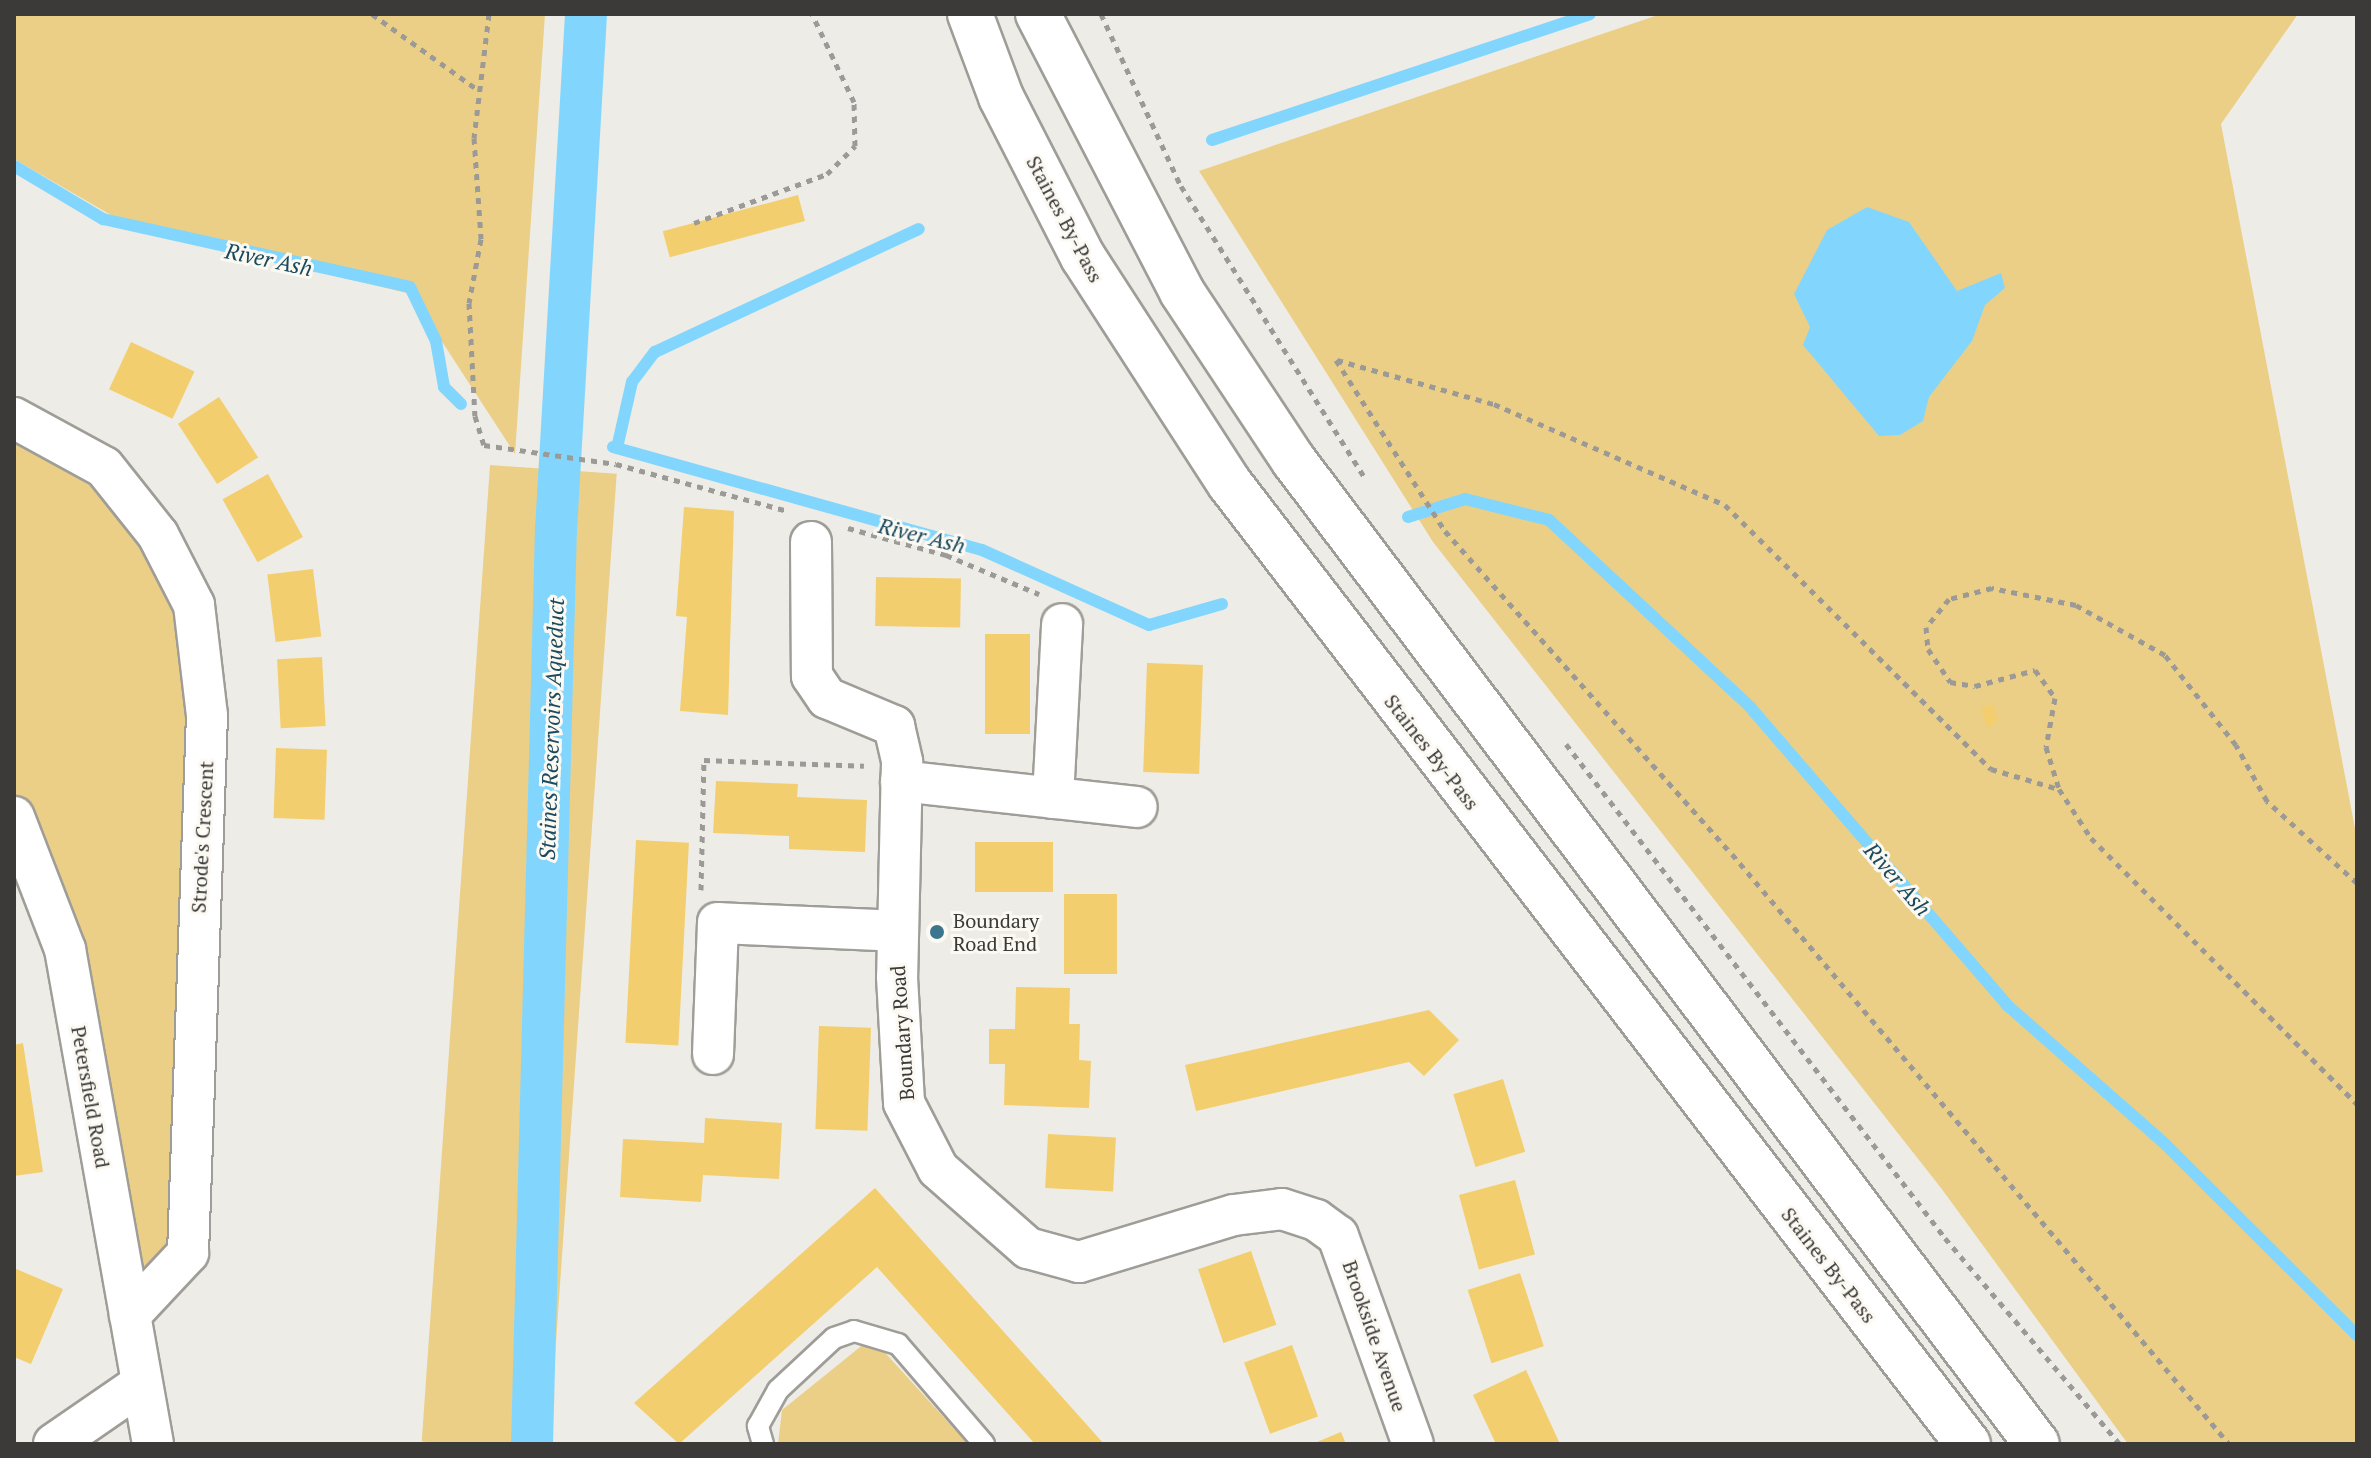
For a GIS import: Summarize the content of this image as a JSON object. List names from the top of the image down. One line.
{"streets":{"highway":["Staines By-Pass"],"street":["Strode's Crescent","Boundary Road","Petersfield Road","Brookside Avenue"]},"crossings":[["Strode's Crescent","Petersfield Road"],["Boundary Road","Brookside Avenue"]],"water":["River Ash","Staines Reservoirs Aqueduct"],"places":["Boundary Road End"]}
